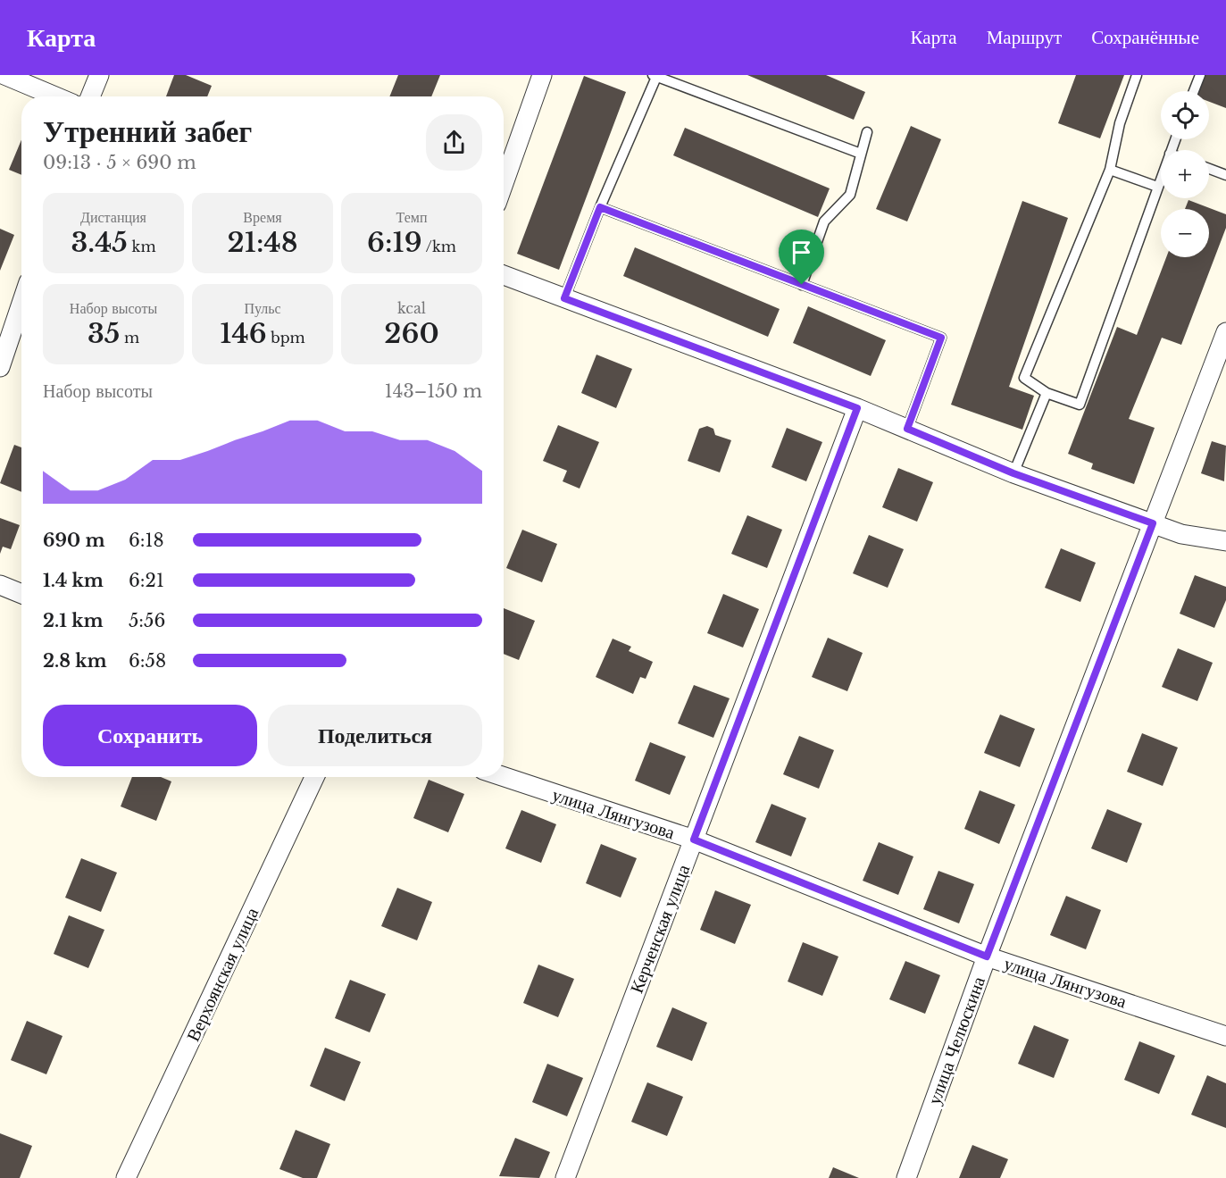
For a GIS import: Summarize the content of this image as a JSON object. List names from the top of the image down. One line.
{"streets":{"street":["улица Лянгузова","Керченская улица","Верхоянская улица","улица Челюскина"]},"crossings":[["улица Лянгузова","Керченская улица"],["улица Лянгузова","улица Челюскина"]],"page":{"header":"Карта","nav":["Карта","Маршрут","Сохранённые"],"map_buttons":["+","−"],"heading":["Утренний забег","09:13 · 5 × 690 m"],"stats":[["Дистанция","3.45 km"],["Время","21:48"],["Темп","6:19 /km"],["Набор высоты","35 m"],["Пульс","146 bpm"],["kcal","260"]],"chart":["Набор высоты","143–150 m"],"list":[{"name":"690 m","note":"6:18"},{"name":"1.4 km","note":"6:21"},{"name":"2.1 km","note":"5:56"},{"name":"2.8 km","note":"6:58"}],"buttons":["Сохранить","Поделиться"]}}
